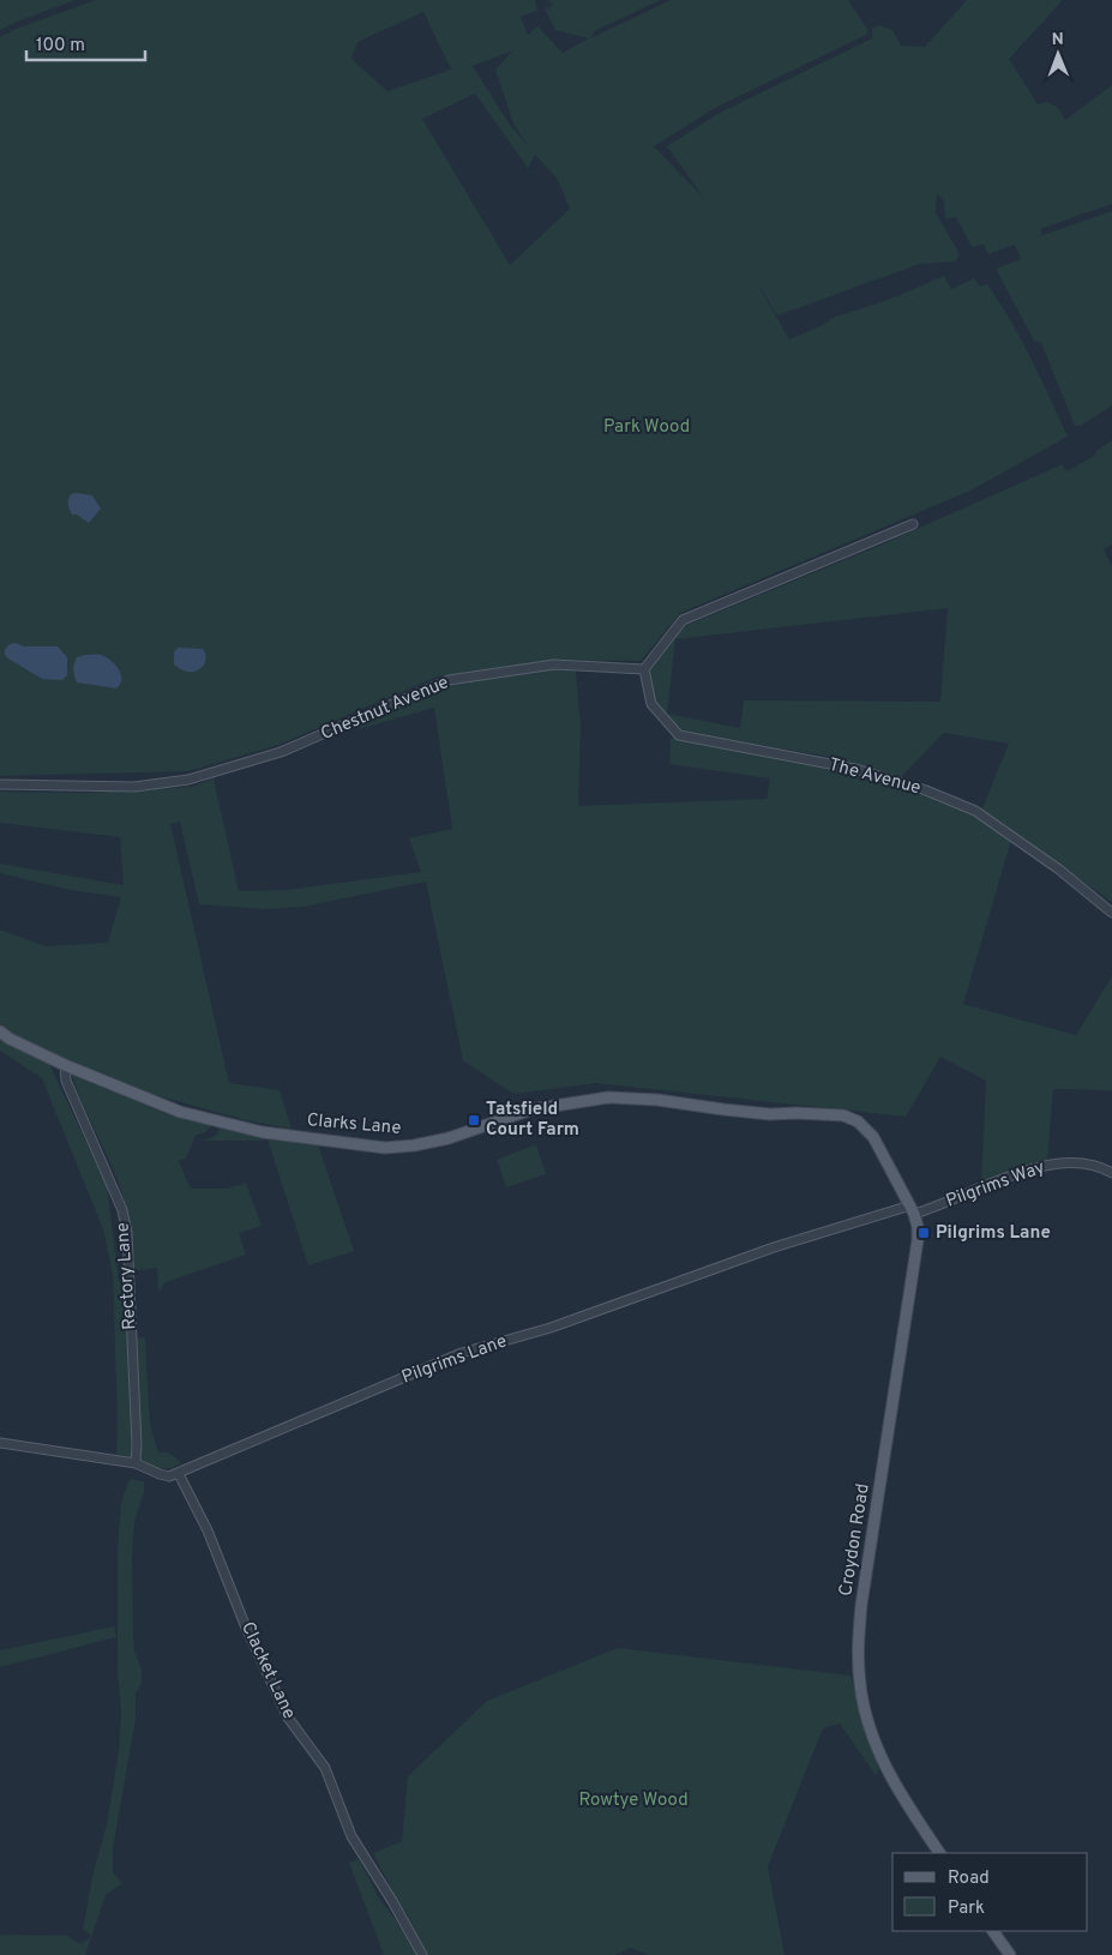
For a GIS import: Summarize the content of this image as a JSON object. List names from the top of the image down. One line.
{"streets":{"main road":["Clarks Lane","Croydon Road"],"street":["Chestnut Avenue","The Avenue","Pilgrims Way","Rectory Lane","Pilgrims Lane","Clacket Lane"]},"crossings":[["Chestnut Avenue","The Avenue"],["Clarks Lane","Pilgrims Way"],["Clarks Lane","Rectory Lane"],["Clarks Lane","Pilgrims Lane"],["Clarks Lane","Croydon Road"],["Pilgrims Way","Pilgrims Lane"],["Pilgrims Way","Croydon Road"],["Pilgrims Lane","Croydon Road"],["Pilgrims Lane","Clacket Lane"]],"parks":["Park Wood","Rowtye Wood"],"places":{"transit":["Tatsfield Court Farm","Pilgrims Lane"]},"legend":["Road","Park"],"scale_bar":"100 m","north":"top"}
